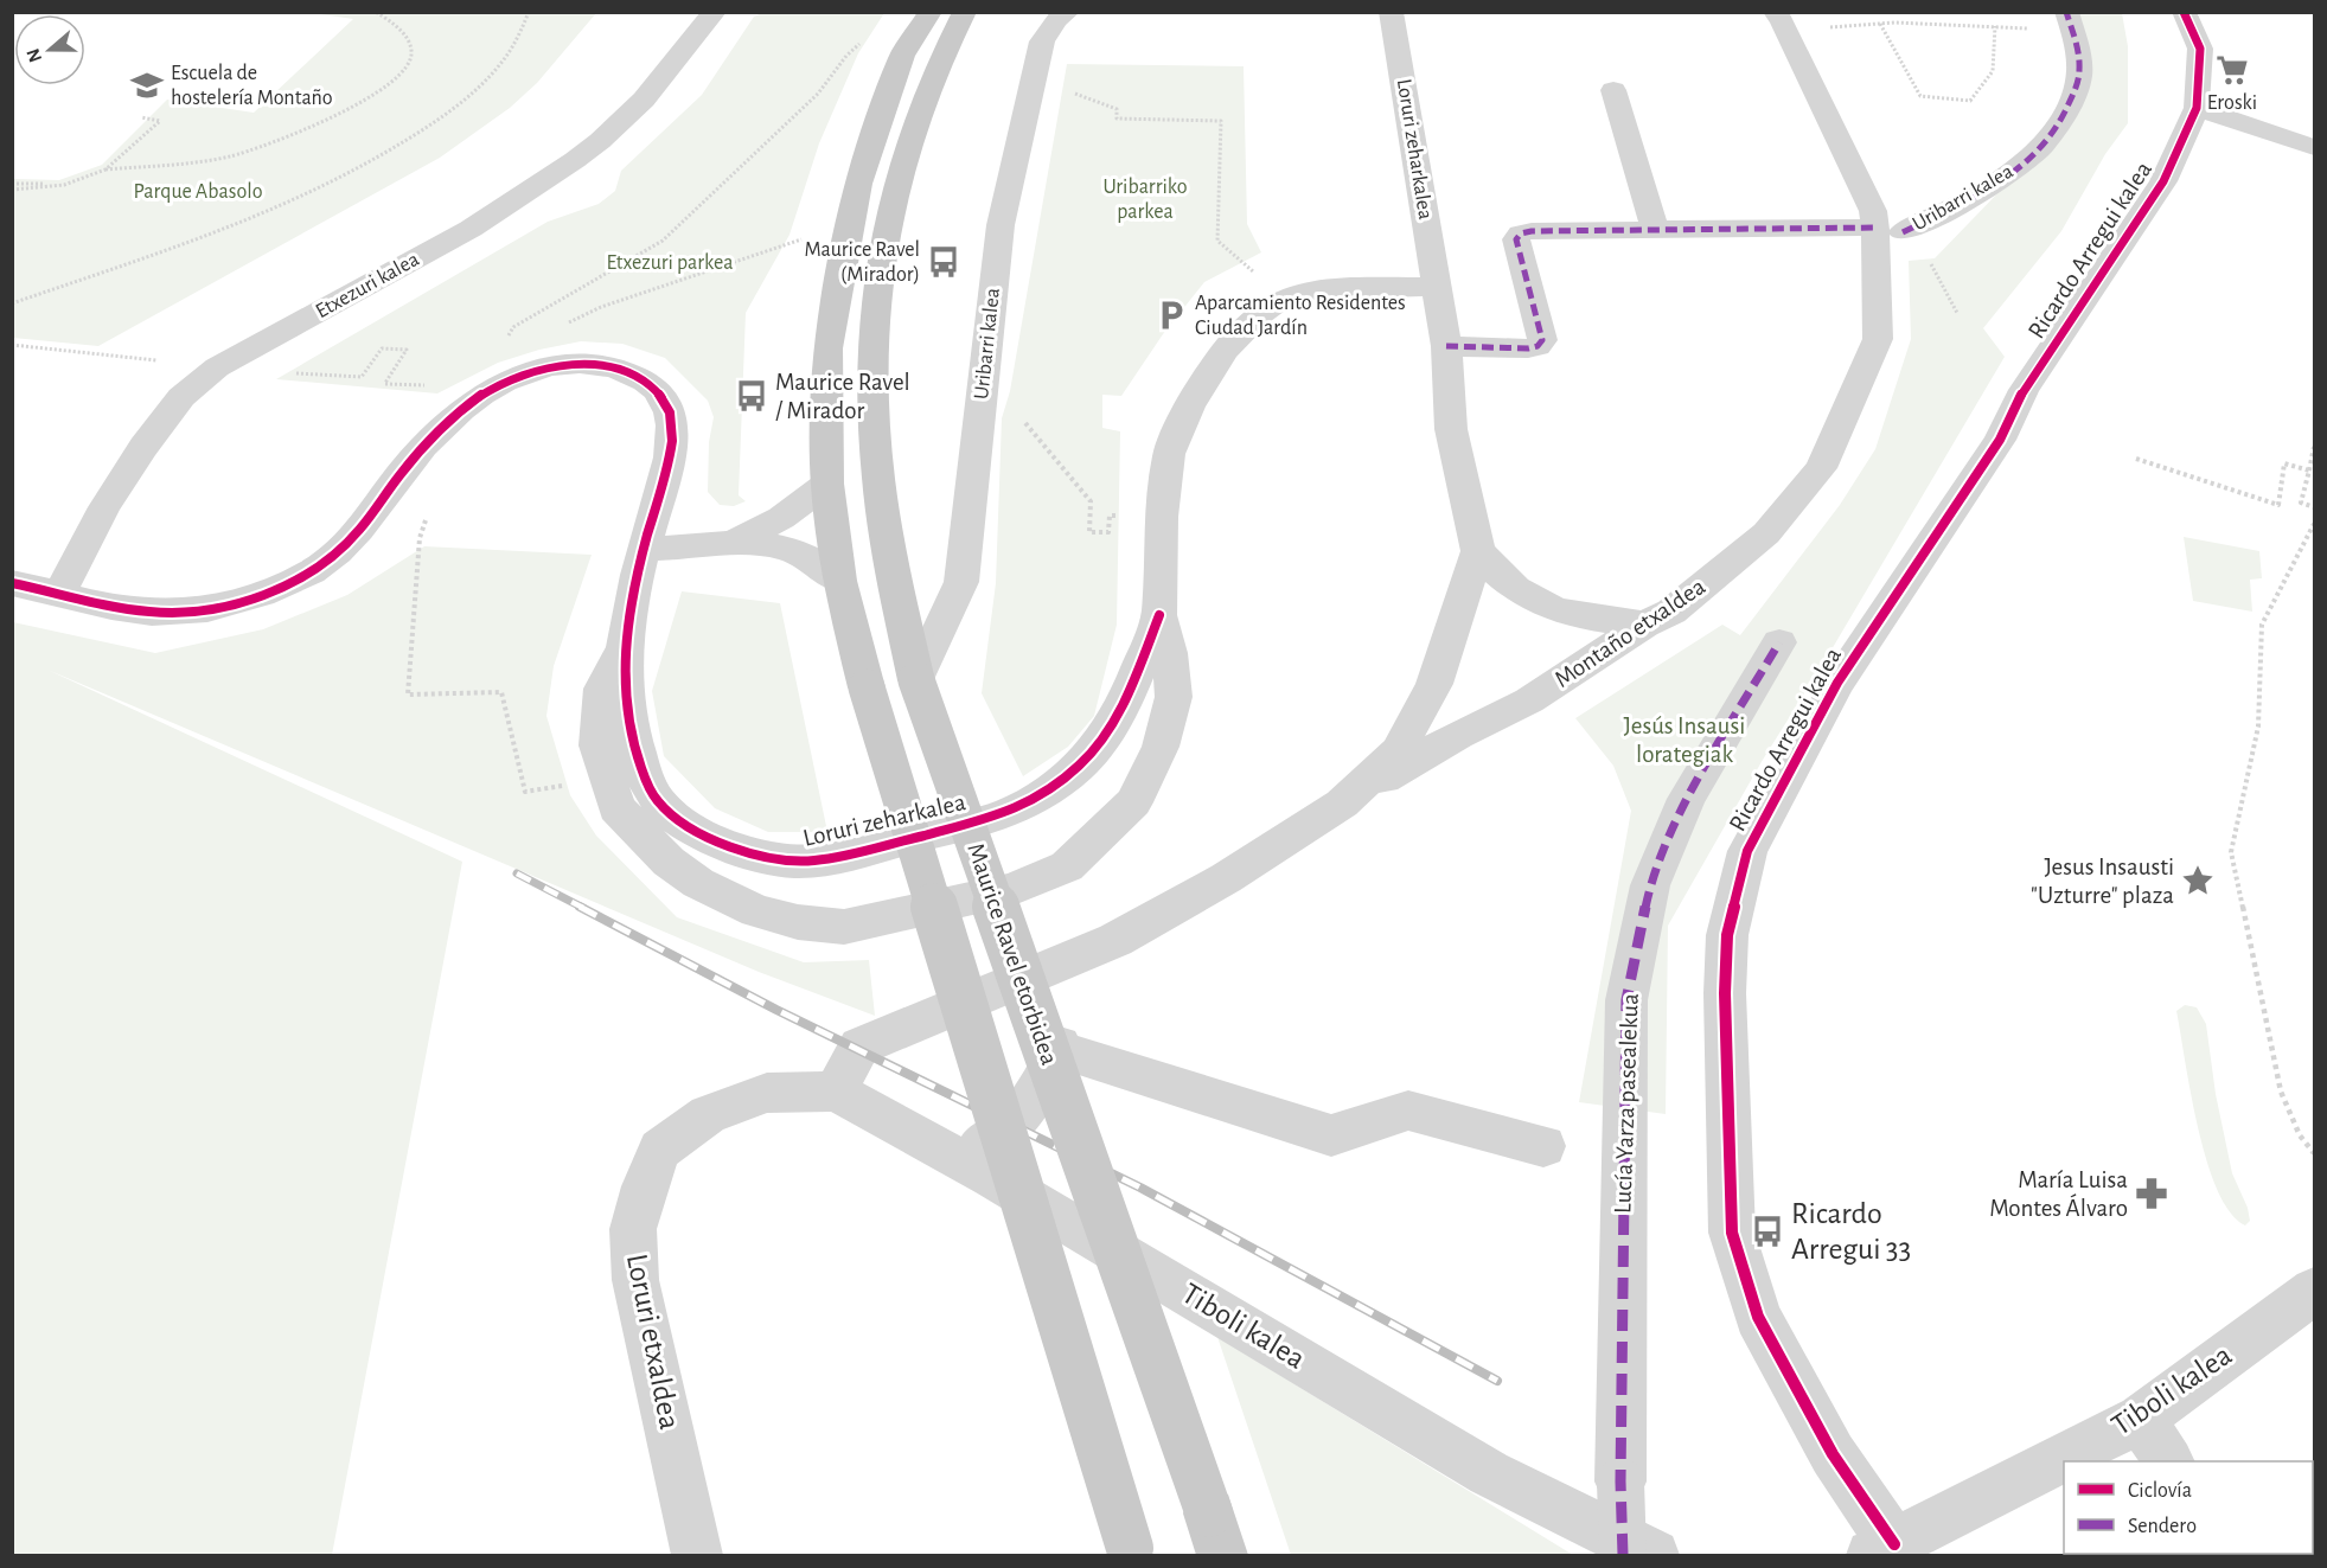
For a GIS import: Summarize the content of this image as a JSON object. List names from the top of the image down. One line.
{"streets":{"main road":["Maurice Ravel etorbidea"],"street":["Loruri zeharkalea","Uribarri kalea","Ricardo Arregui kalea","Etxezuri kalea","Montaño etxaldea","Lucía Yarza pasealekua","Tiboli kalea","Loruri etxaldea"]},"crossings":[["Loruri zeharkalea","Etxezuri kalea"],["Loruri zeharkalea","Montaño etxaldea"],["Uribarri kalea","Montaño etxaldea"],["Uribarri kalea","Maurice Ravel etorbidea"],["Ricardo Arregui kalea","Tiboli kalea"],["Tiboli kalea","Loruri etxaldea"]],"parks":["Uribarriko parkea","Parque Abasolo","Etxezuri parkea","Jesús Insausi lorategiak"],"places":{"supermarket":["Eroski"],"school or university":["Escuela de hostelería Montaño"],"bus stop":["Maurice Ravel (Mirador)","Maurice Ravel / Mirador","Ricardo Arregui 33"],"parking":["Aparcamiento Residentes Ciudad Jardín"],"place":["Jesus Insausti \"Uzturre\" plaza"],"pharmacy":["María Luisa Montes Álvaro"]},"legend":["Ciclovía","Sendero"],"north":"left"}
